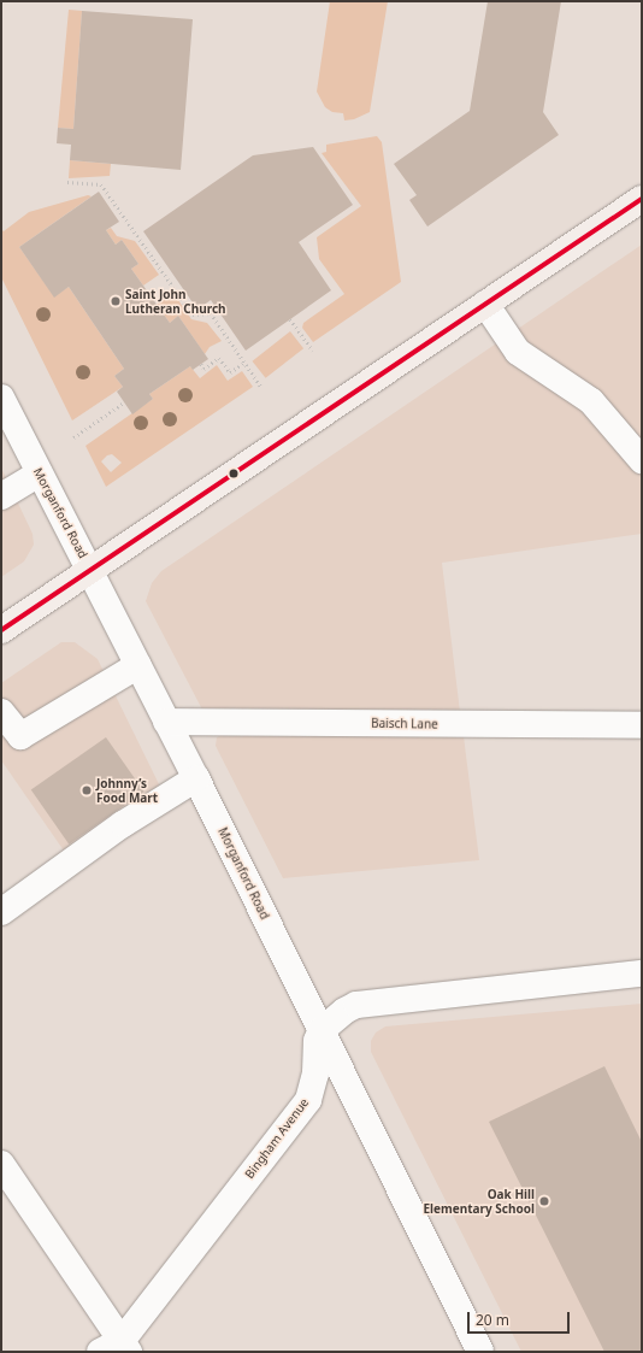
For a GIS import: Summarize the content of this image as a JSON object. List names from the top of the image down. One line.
{"streets":{"street":["Morganford Road","Baisch Lane","Bingham Avenue"]},"crossings":[["Morganford Road","Baisch Lane"],["Morganford Road","Bingham Avenue"]],"places":["Saint John Lutheran Church","Johnny’s Food Mart","Oak Hill Elementary School"],"scale_bar":"20 m"}
